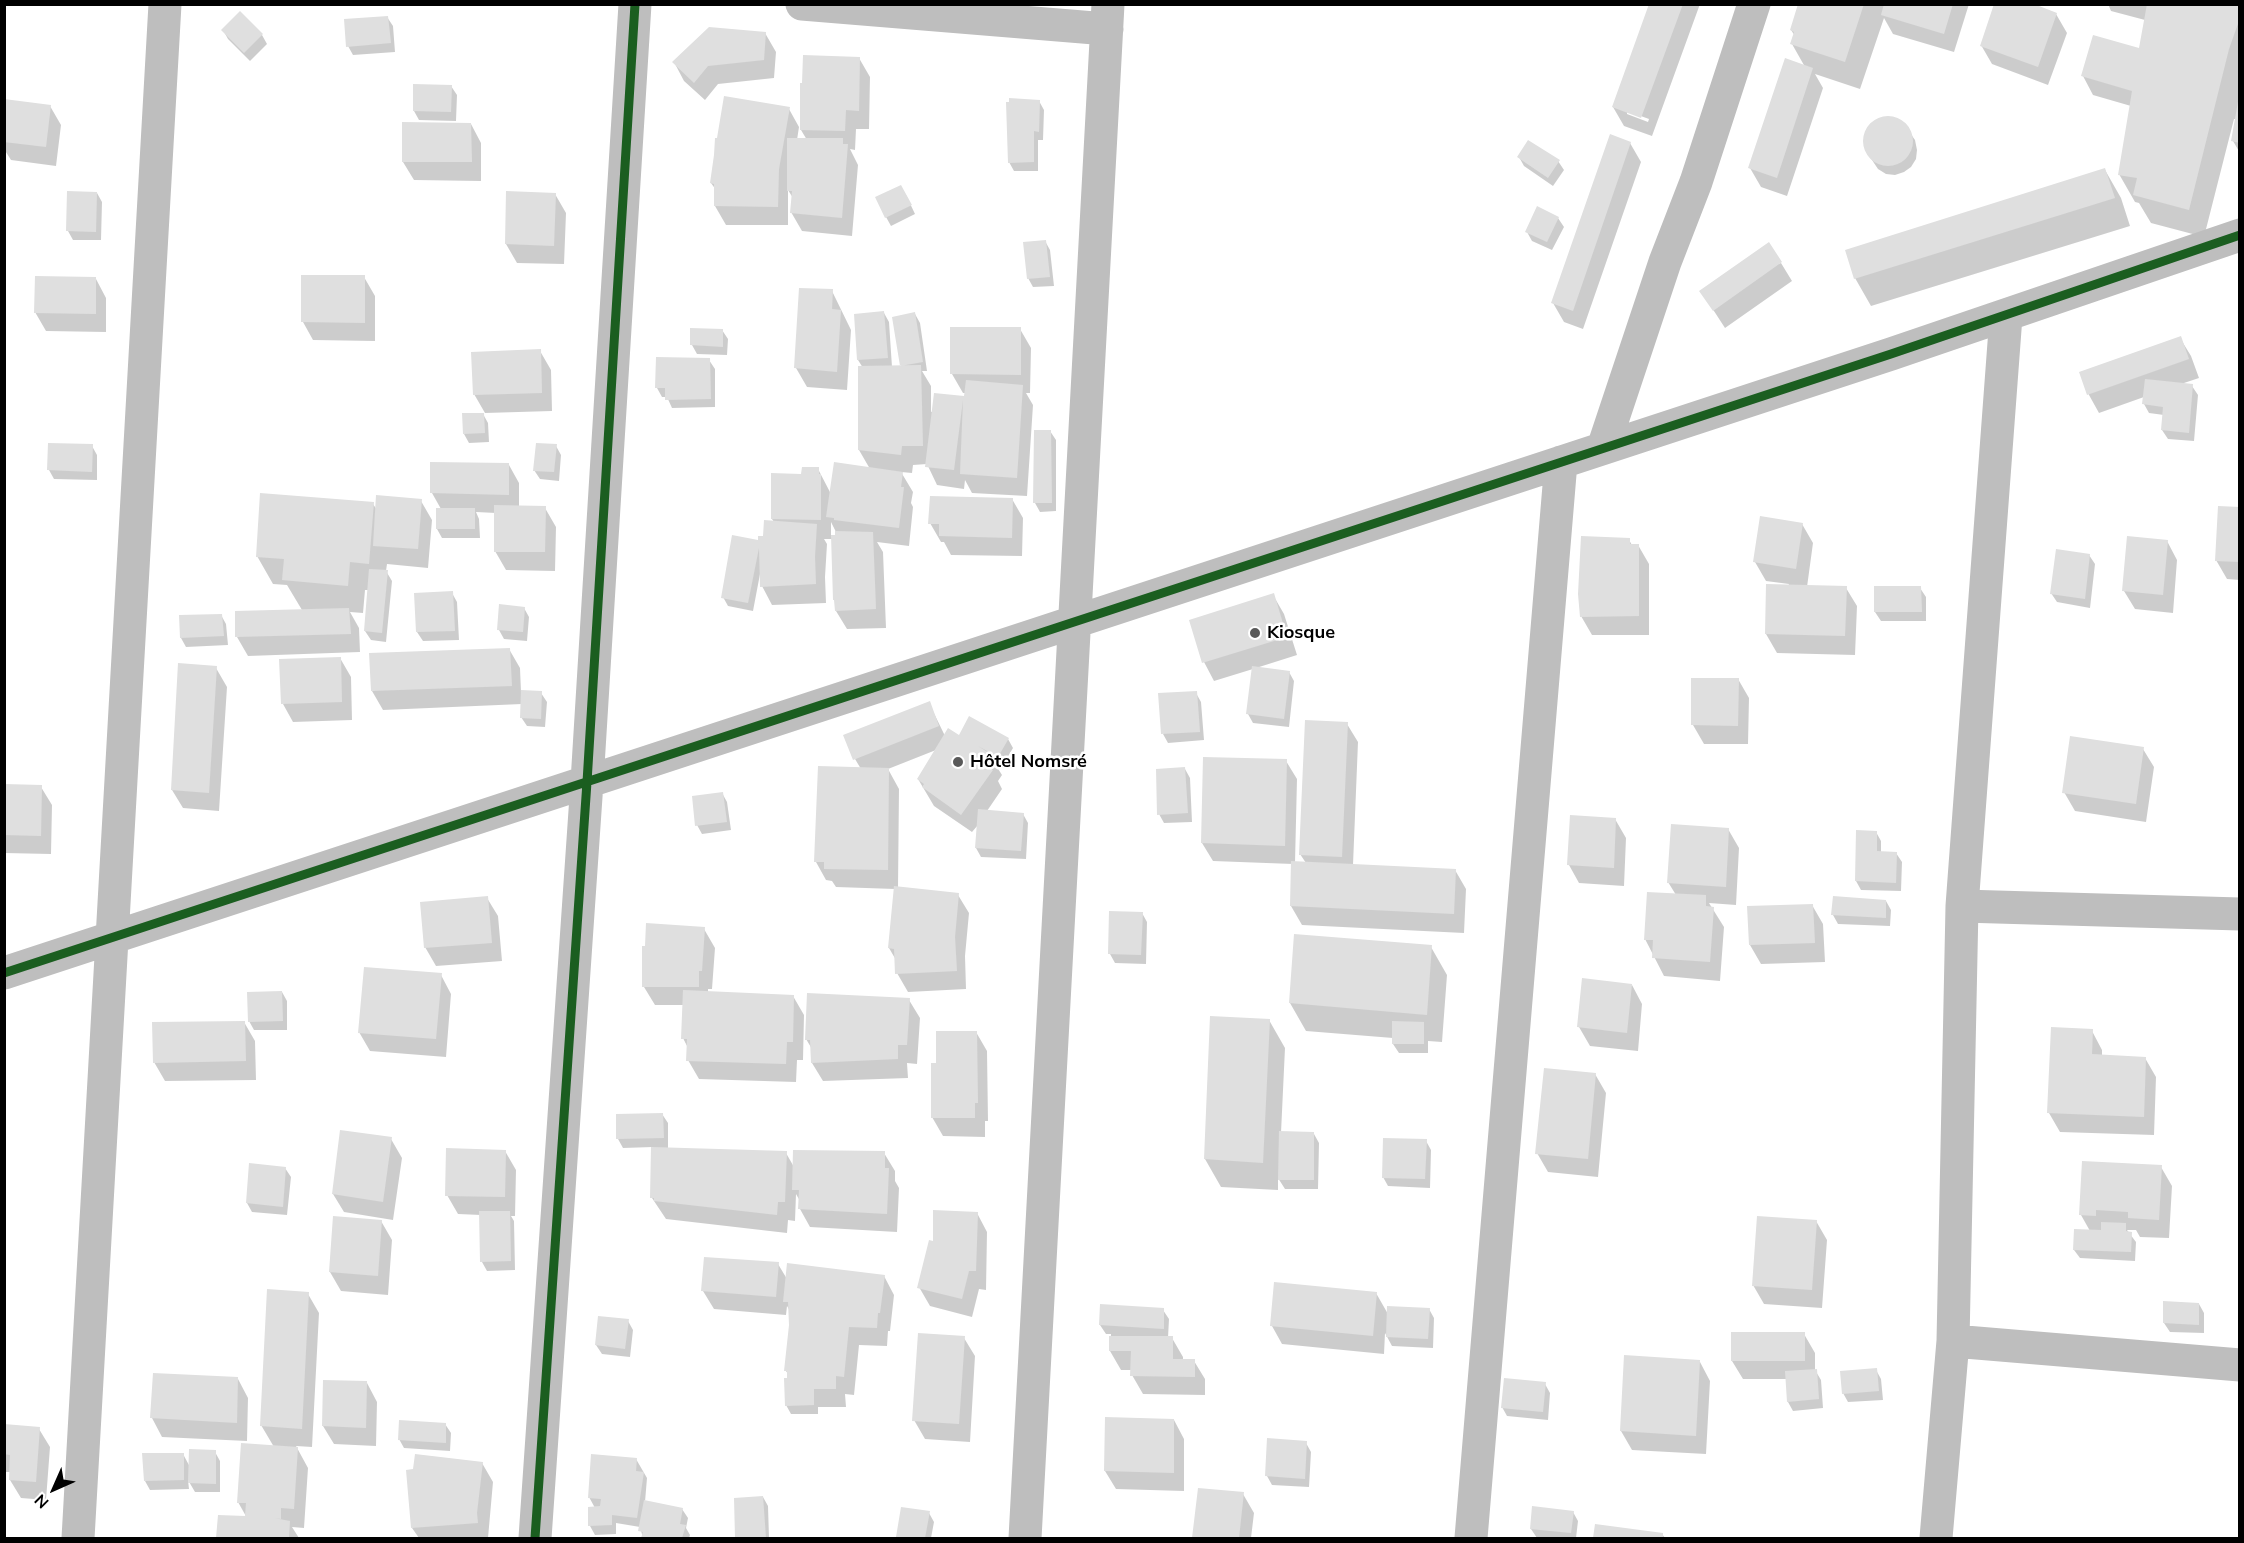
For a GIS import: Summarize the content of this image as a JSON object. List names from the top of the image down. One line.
{"places":["Kiosque","Hôtel Nomsré"],"north":"bottom left"}
